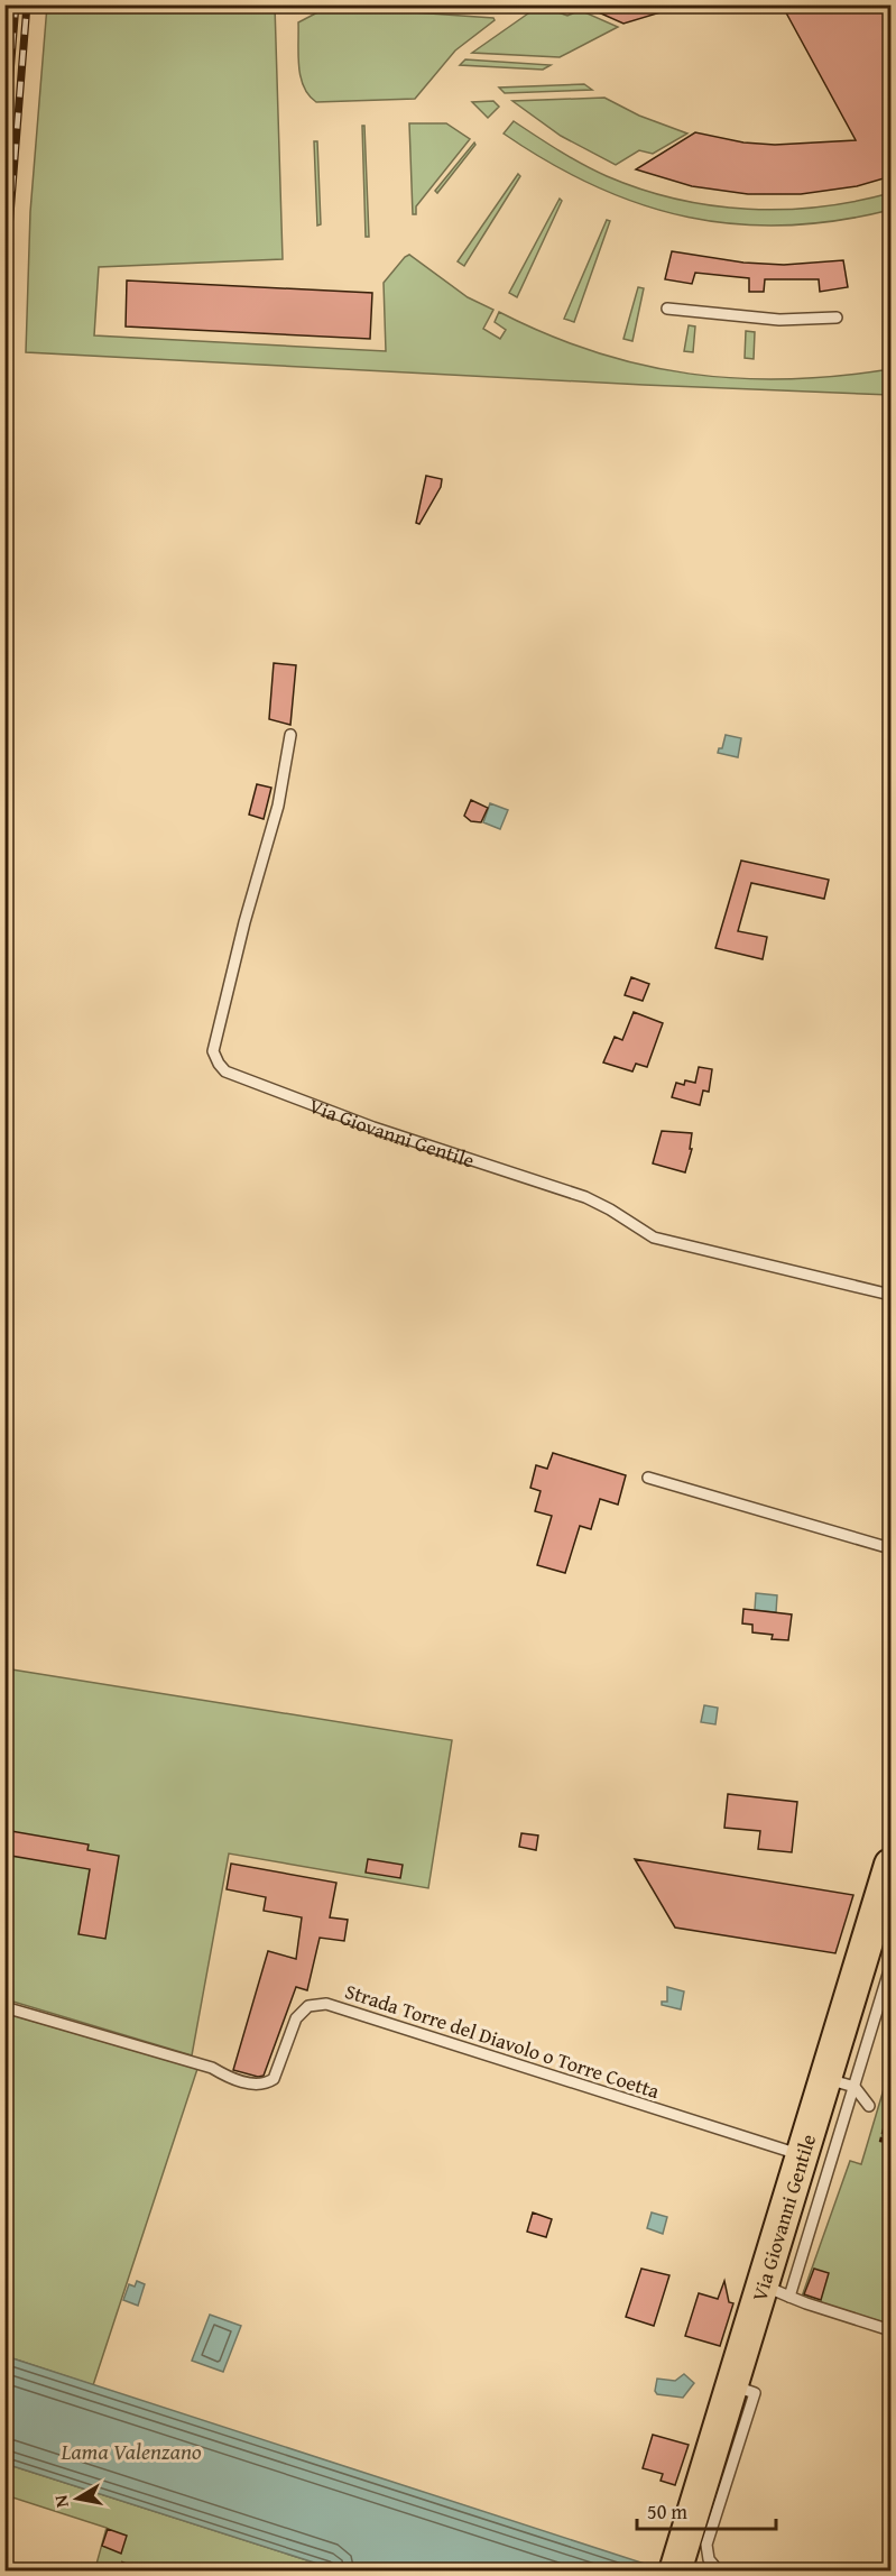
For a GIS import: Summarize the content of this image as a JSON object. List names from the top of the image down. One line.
{"streets":{"main road":["Via Giovanni Gentile"],"lane":["Strada Torre del Diavolo o Torre Coetta"]},"crossings":[["Via Giovanni Gentile","Strada Torre del Diavolo o Torre Coetta"]],"water":["Lama Valenzano"],"scale_bar":"50 m","north":"left"}
